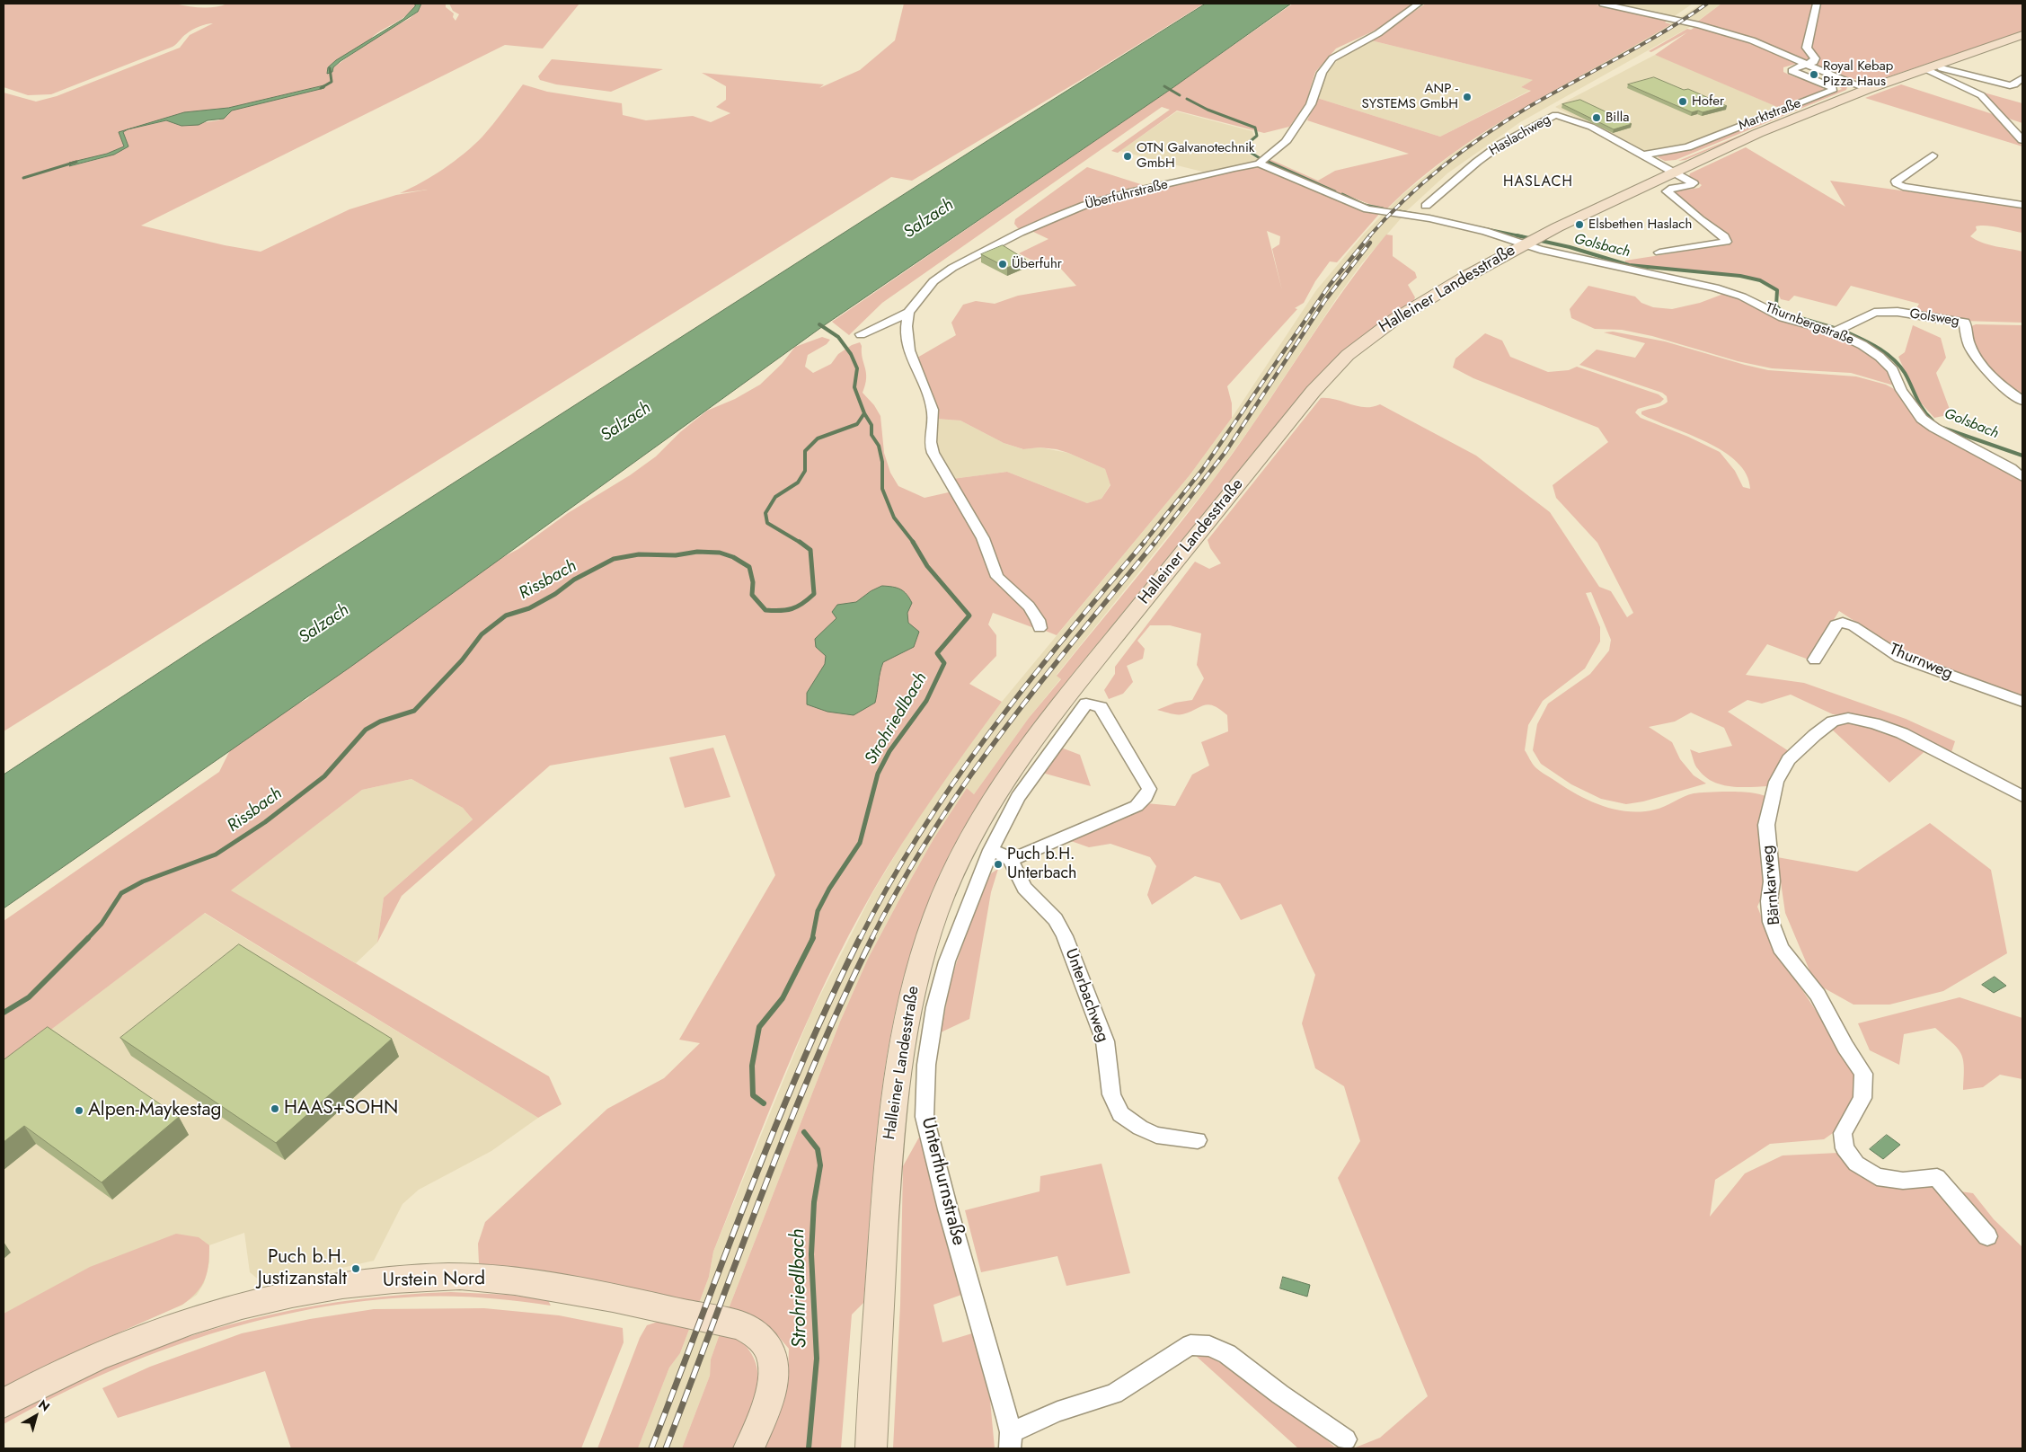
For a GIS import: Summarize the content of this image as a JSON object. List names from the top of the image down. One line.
{"streets":{"main road":["Halleiner Landesstraße","Urstein Nord"],"street":["Marktstraße","Haslachweg","Überfuhrstraße","Golsweg","Thurnbergstraße","Thurnweg","Bärnkarweg","Unterbachweg","Unterthurnstraße"]},"crossings":[["Marktstraße","Haslachweg"],["Haslachweg","Halleiner Landesstraße"],["Überfuhrstraße","Halleiner Landesstraße"],["Überfuhrstraße","Thurnbergstraße"],["Halleiner Landesstraße","Thurnbergstraße"],["Golsweg","Thurnbergstraße"],["Unterbachweg","Unterthurnstraße"]],"districts":["HASLACH"],"water":["Salzach","Golsbach","Rissbach","Strohriedlbach"],"places":["Royal Kebap Pizza Haus","ANP - SYSTEMS GmbH","Hofer","Billa","OTN Galvanotechnik GmbH","Elsbethen Haslach","Überfuhr","Puch b.H. Unterbach","HAAS+SOHN","Alpen-Maykestag","Puch b.H. Justizanstalt"],"north":"top right"}
